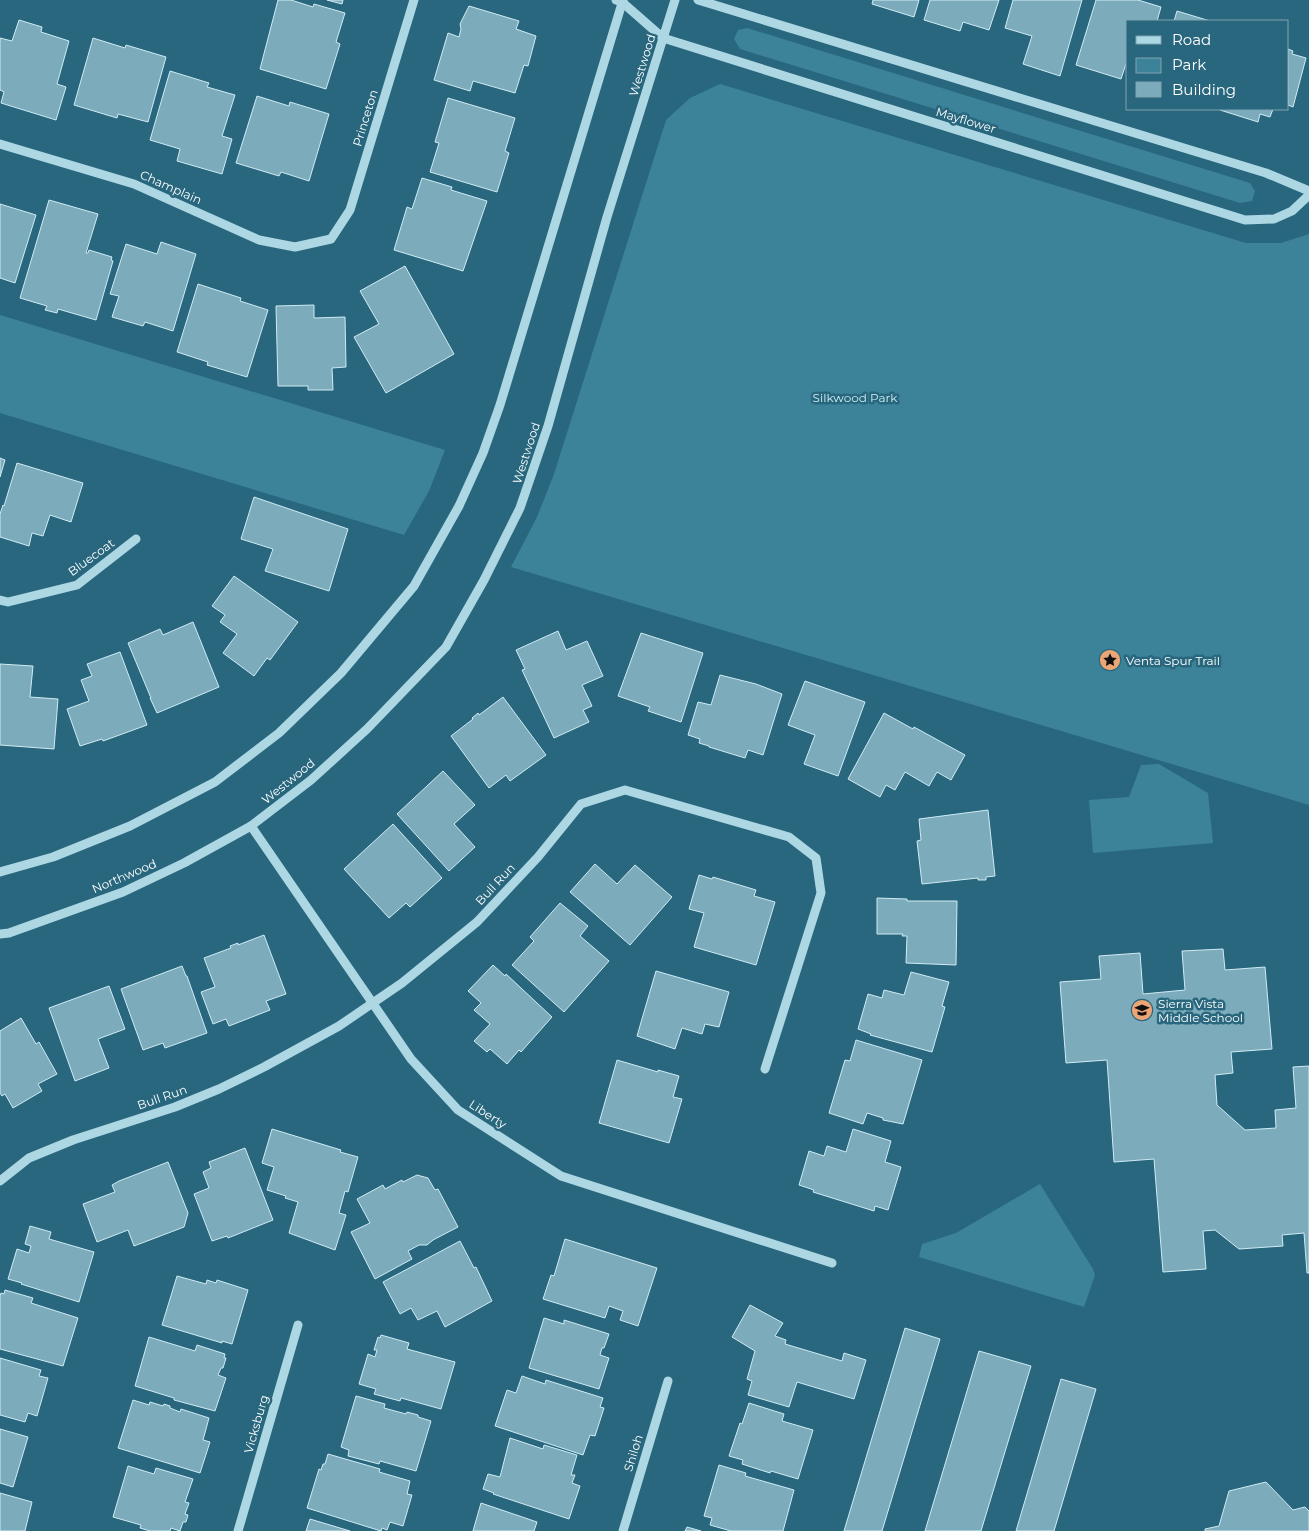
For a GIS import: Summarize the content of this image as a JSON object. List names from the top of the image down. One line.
{"streets":{"street":["Westwood","Princeton","Mayflower","Champlain","Bluecoat","Northwood","Bull Run","Liberty","Vicksburg","Shiloh"]},"crossings":[["Westwood","Mayflower"],["Westwood","Northwood"],["Westwood","Liberty"],["Princeton","Champlain"],["Northwood","Liberty"],["Bull Run","Liberty"]],"parks":["Silkwood Park"],"places":{"place":["Venta Spur Trail"],"school or university":["Sierra Vista Middle School"]},"legend":["Road","Park","Building"]}
